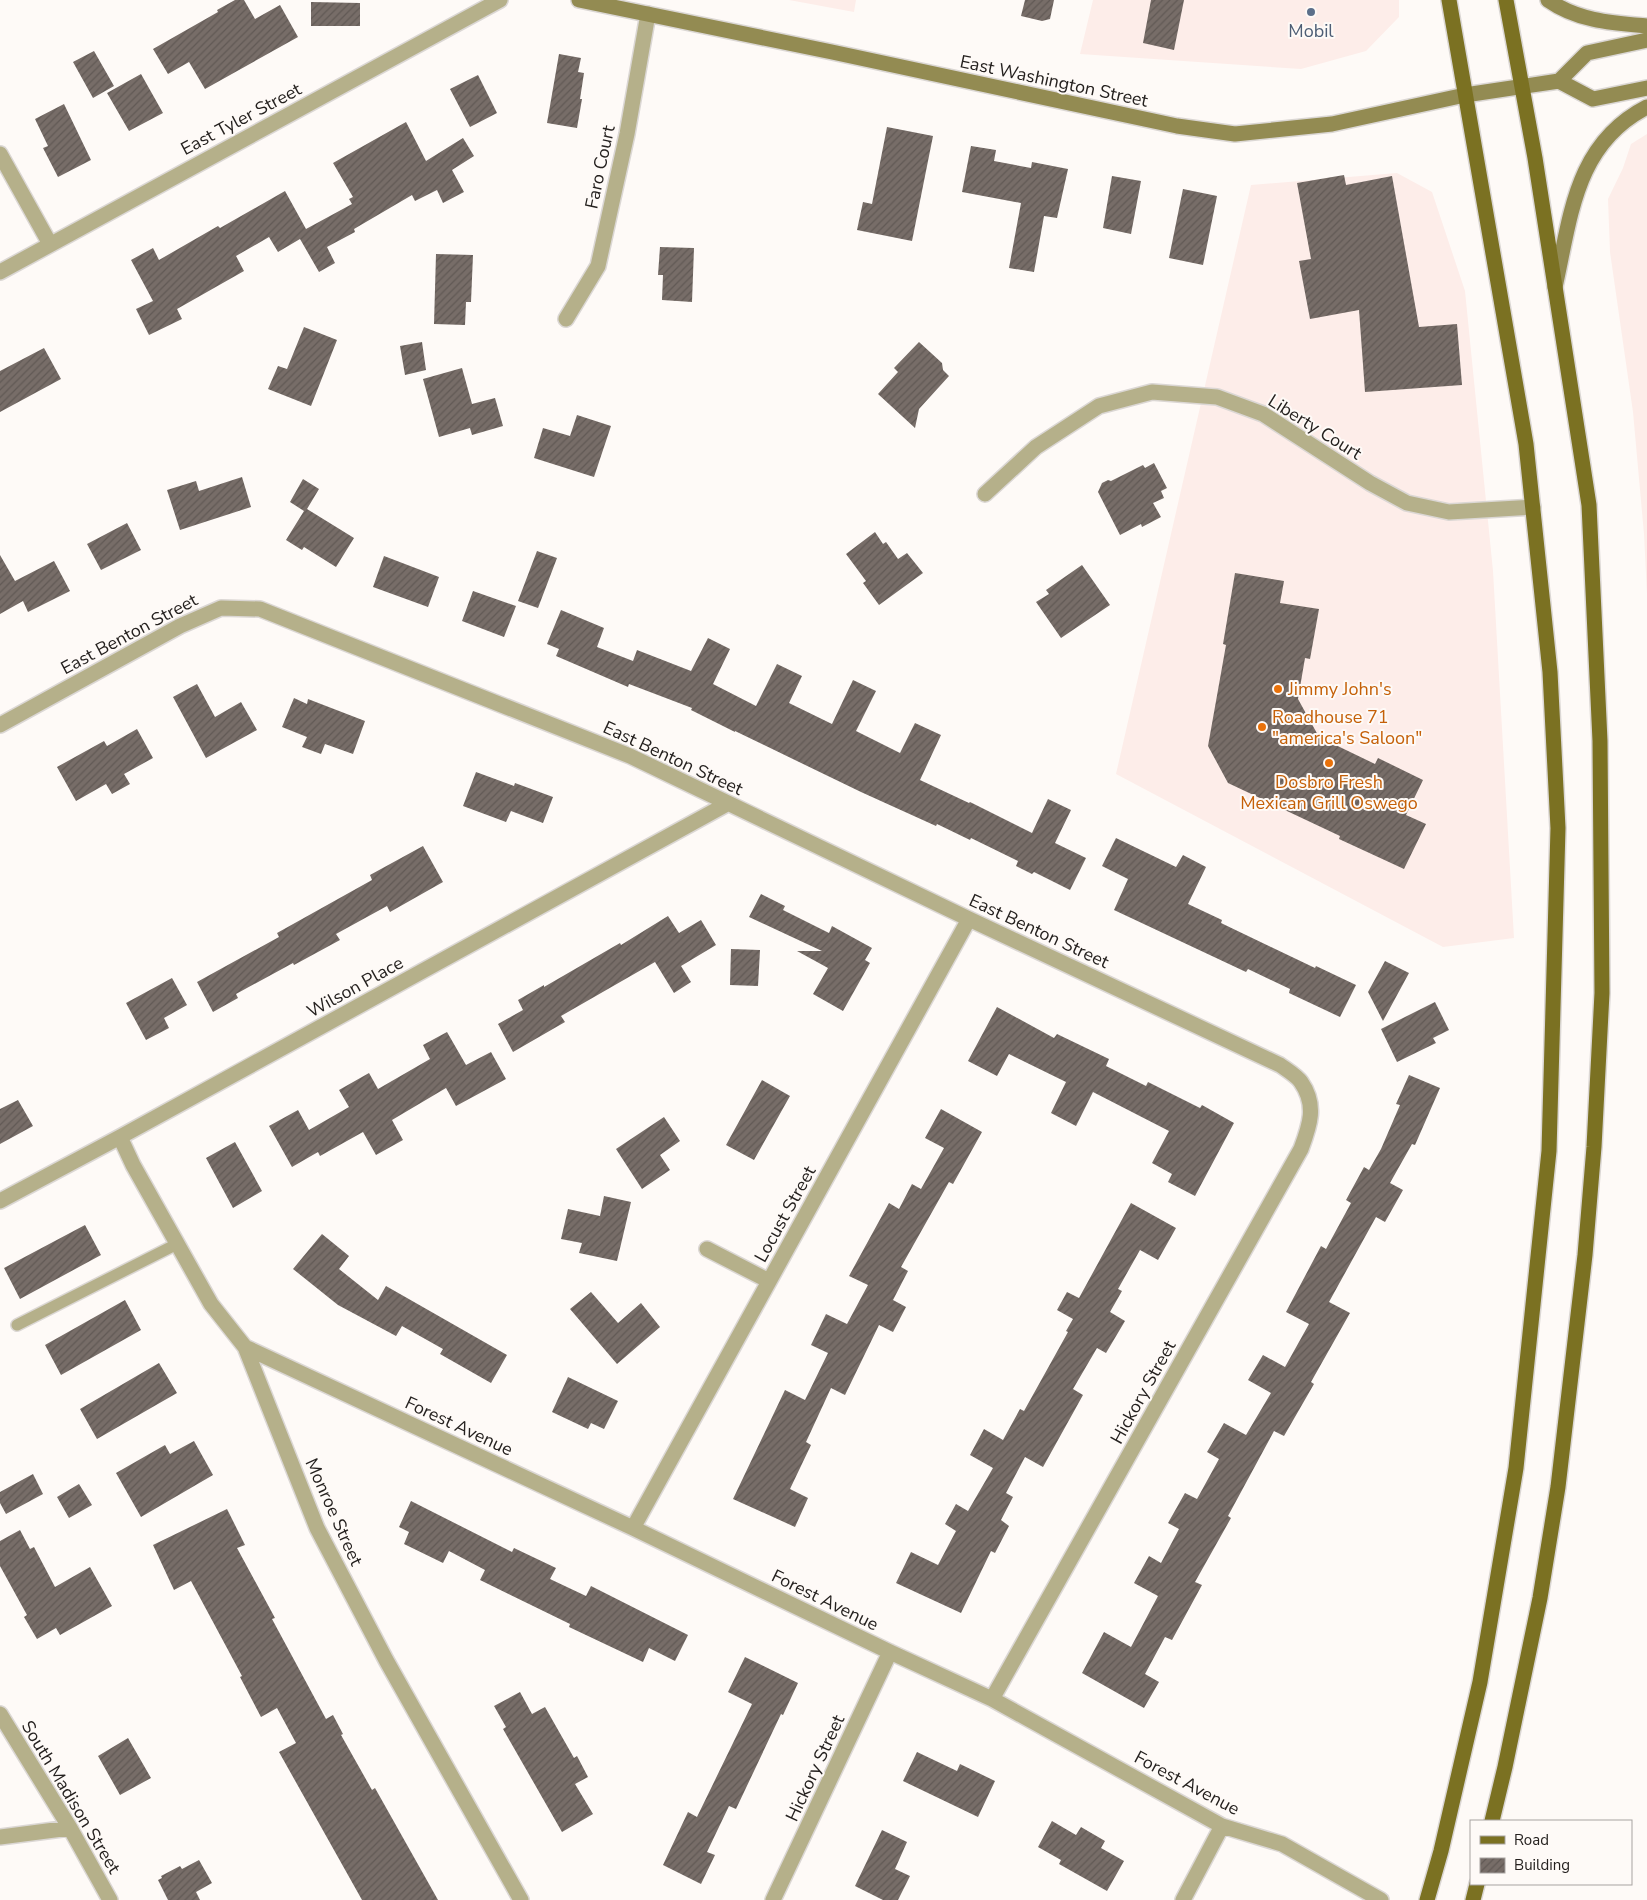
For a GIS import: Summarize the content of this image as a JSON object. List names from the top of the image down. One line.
{"streets":{"street":["East Washington Street","East Tyler Street","Faro Court","Liberty Court","East Benton Street","Wilson Place","Locust Street","Hickory Street","Forest Avenue","Monroe Street","South Madison Street"]},"crossings":[["East Washington Street","Faro Court"],["East Benton Street","Wilson Place"],["East Benton Street","Locust Street"],["East Benton Street","Hickory Street"],["Wilson Place","Monroe Street"],["Locust Street","Forest Avenue"],["Hickory Street","Forest Avenue"],["Forest Avenue","Monroe Street"]],"places":["Mobil","Jimmy John's","Roadhouse 71 \"america's Saloon\"","Dosbro Fresh Mexican Grill Oswego"],"legend":["Road","Building"]}
